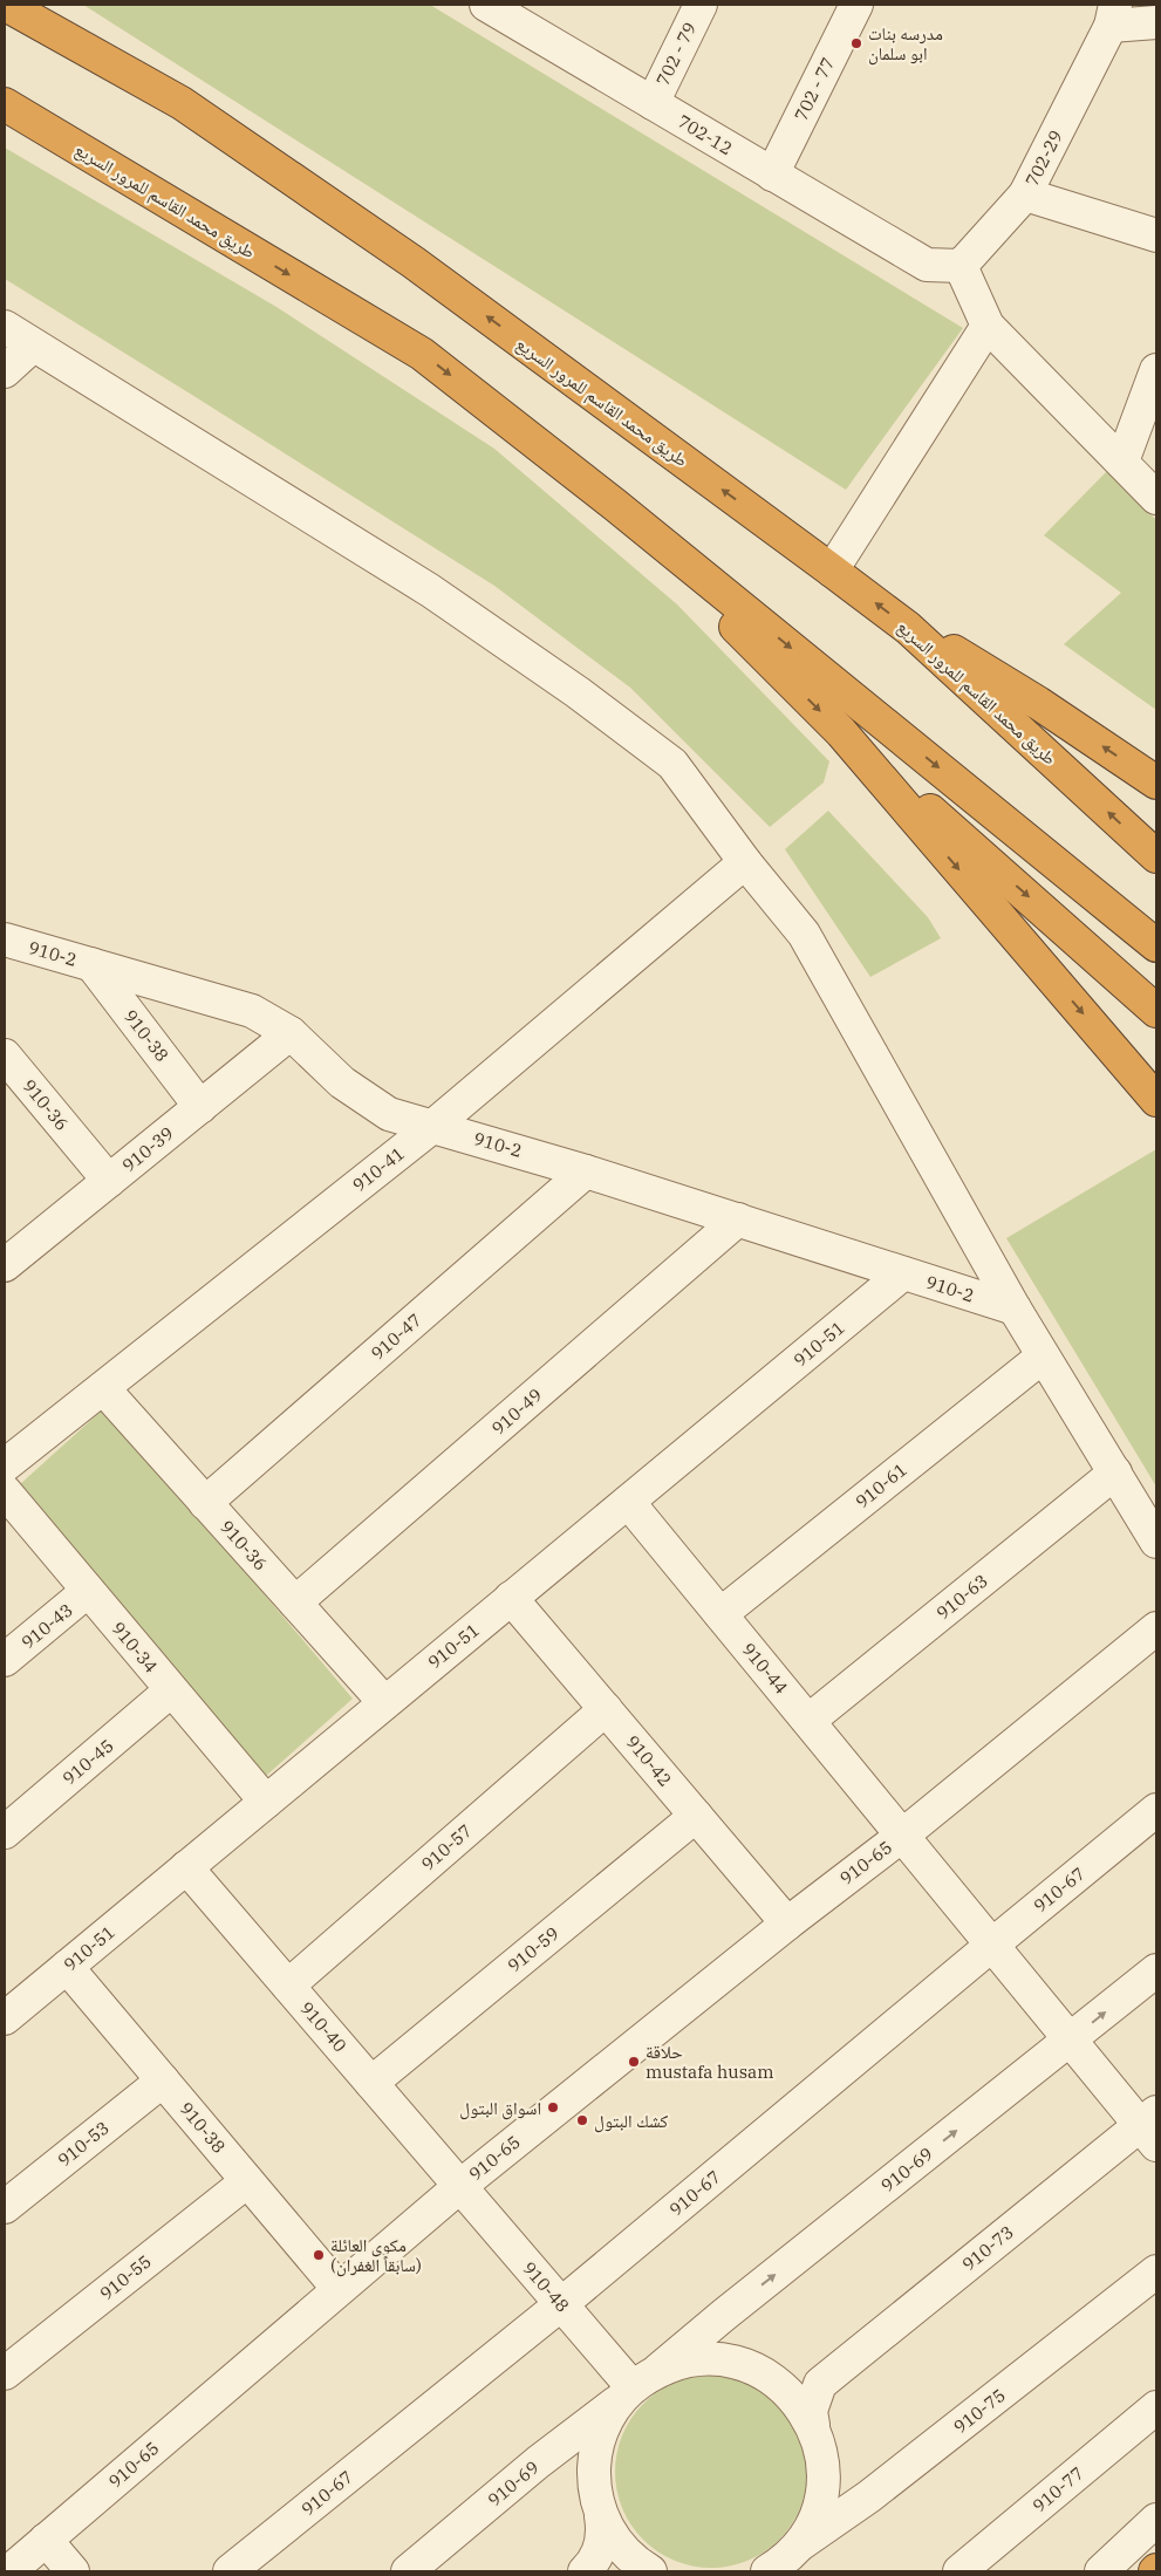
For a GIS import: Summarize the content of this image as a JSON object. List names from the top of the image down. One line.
{"streets":{"highway":["طريق محمد القاسم للمرور السريع"],"street":["702 - 79","702 - 77","702-12","702-29","910-2","910-38","910-36","910-39","910-41","910-47","910-51","910-49","910-61","910-63","910-43","910-34","910-44","910-42","910-45","910-57","910-65","910-67","910-59","910-40","910-53","910-69","910-73","910-55","910-48","910-75","910-77"]},"crossings":[["702 - 79","702-12"],["702 - 77","702-12"],["702-12","702-29"],["910-2","910-38"],["910-2","910-39"],["910-2","910-41"],["910-2","910-47"],["910-2","910-51"],["910-2","910-49"],["910-38","910-39"],["910-38","910-51"],["910-38","910-65"],["910-38","910-53"],["910-38","910-55"],["910-36","910-39"],["910-36","910-41"],["910-36","910-47"],["910-36","910-51"],["910-36","910-49"],["910-41","910-34"],["910-51","910-34"],["910-51","910-44"],["910-51","910-42"],["910-51","910-40"],["910-61","910-44"],["910-63","910-44"],["910-43","910-34"],["910-34","910-45"],["910-44","910-65"],["910-44","910-67"],["910-44","910-69"],["910-44","910-73"],["910-42","910-57"],["910-42","910-65"],["910-42","910-59"],["910-57","910-40"],["910-65","910-40"],["910-65","910-48"],["910-67","910-48"],["910-59","910-40"],["910-40","910-48"],["910-69","910-48"]],"one_way":["910-69"],"places":["مدرسه بنات ابو سلمان","حلاقة mustafa husam","اسواق البتول","كشك البتول","مكوى العائلة (سابقاً الغفران)"]}
